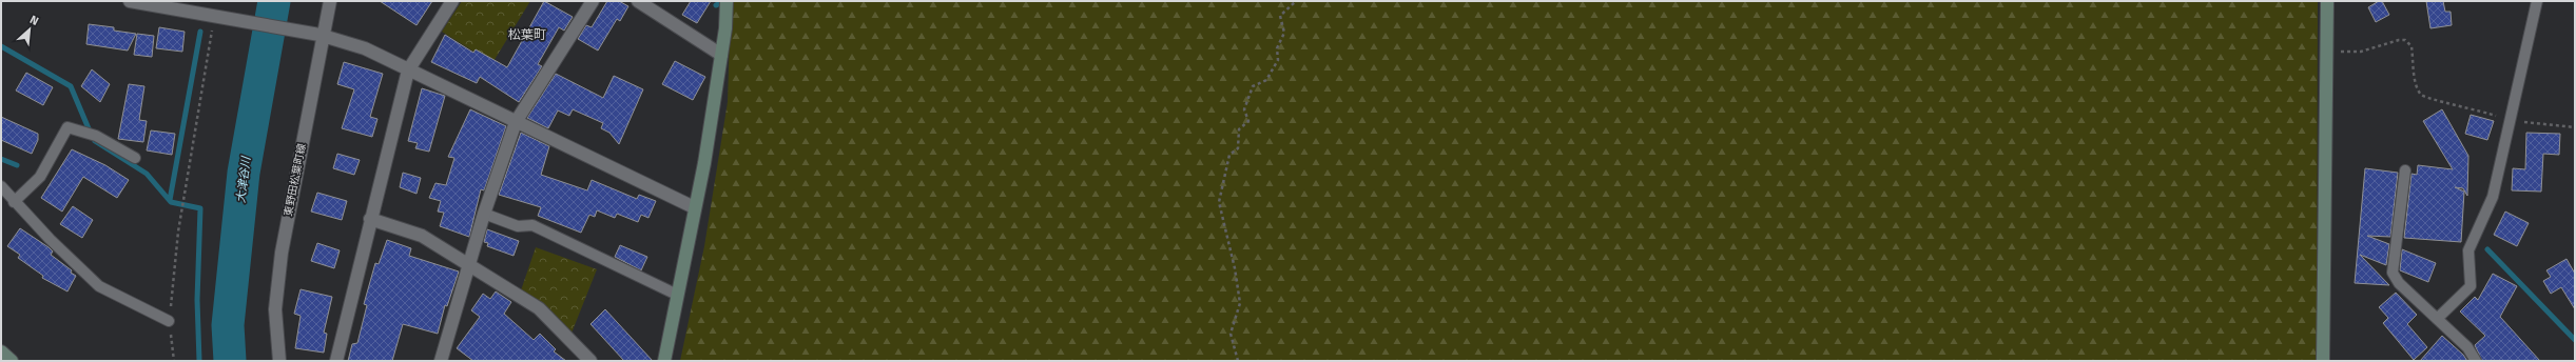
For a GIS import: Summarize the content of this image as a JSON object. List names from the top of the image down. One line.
{"streets":{"street":["東野田松葉町線"]},"districts":["松葉町"],"water":["大津谷川"],"north":"top right"}
